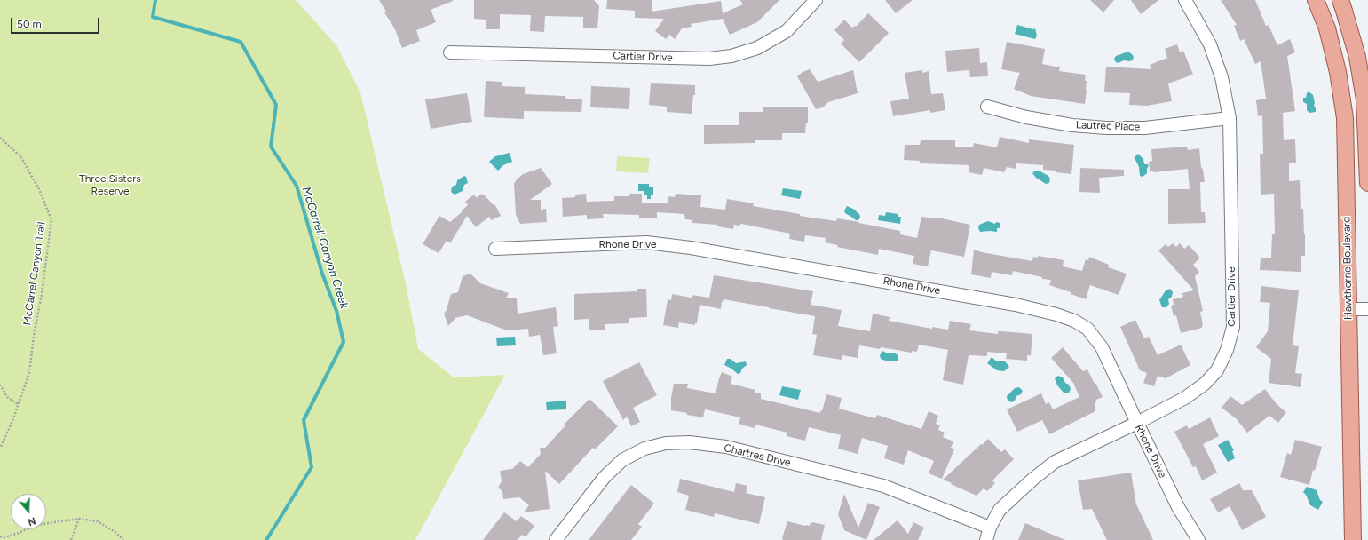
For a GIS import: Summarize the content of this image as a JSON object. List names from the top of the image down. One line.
{"streets":{"main road":["Hawthorne Boulevard"],"street":["Cartier Drive","Lautrec Place","Rhone Drive","Chartres Drive"],"path":["McCarrel Canyon Trail"]},"crossings":[["Cartier Drive","Lautrec Place"],["Cartier Drive","Rhone Drive"],["Cartier Drive","Chartres Drive"]],"water":["McCarrell Canyon Creek"],"parks":["Three Sisters Reserve"],"scale_bar":"50 m","north":"bottom"}
